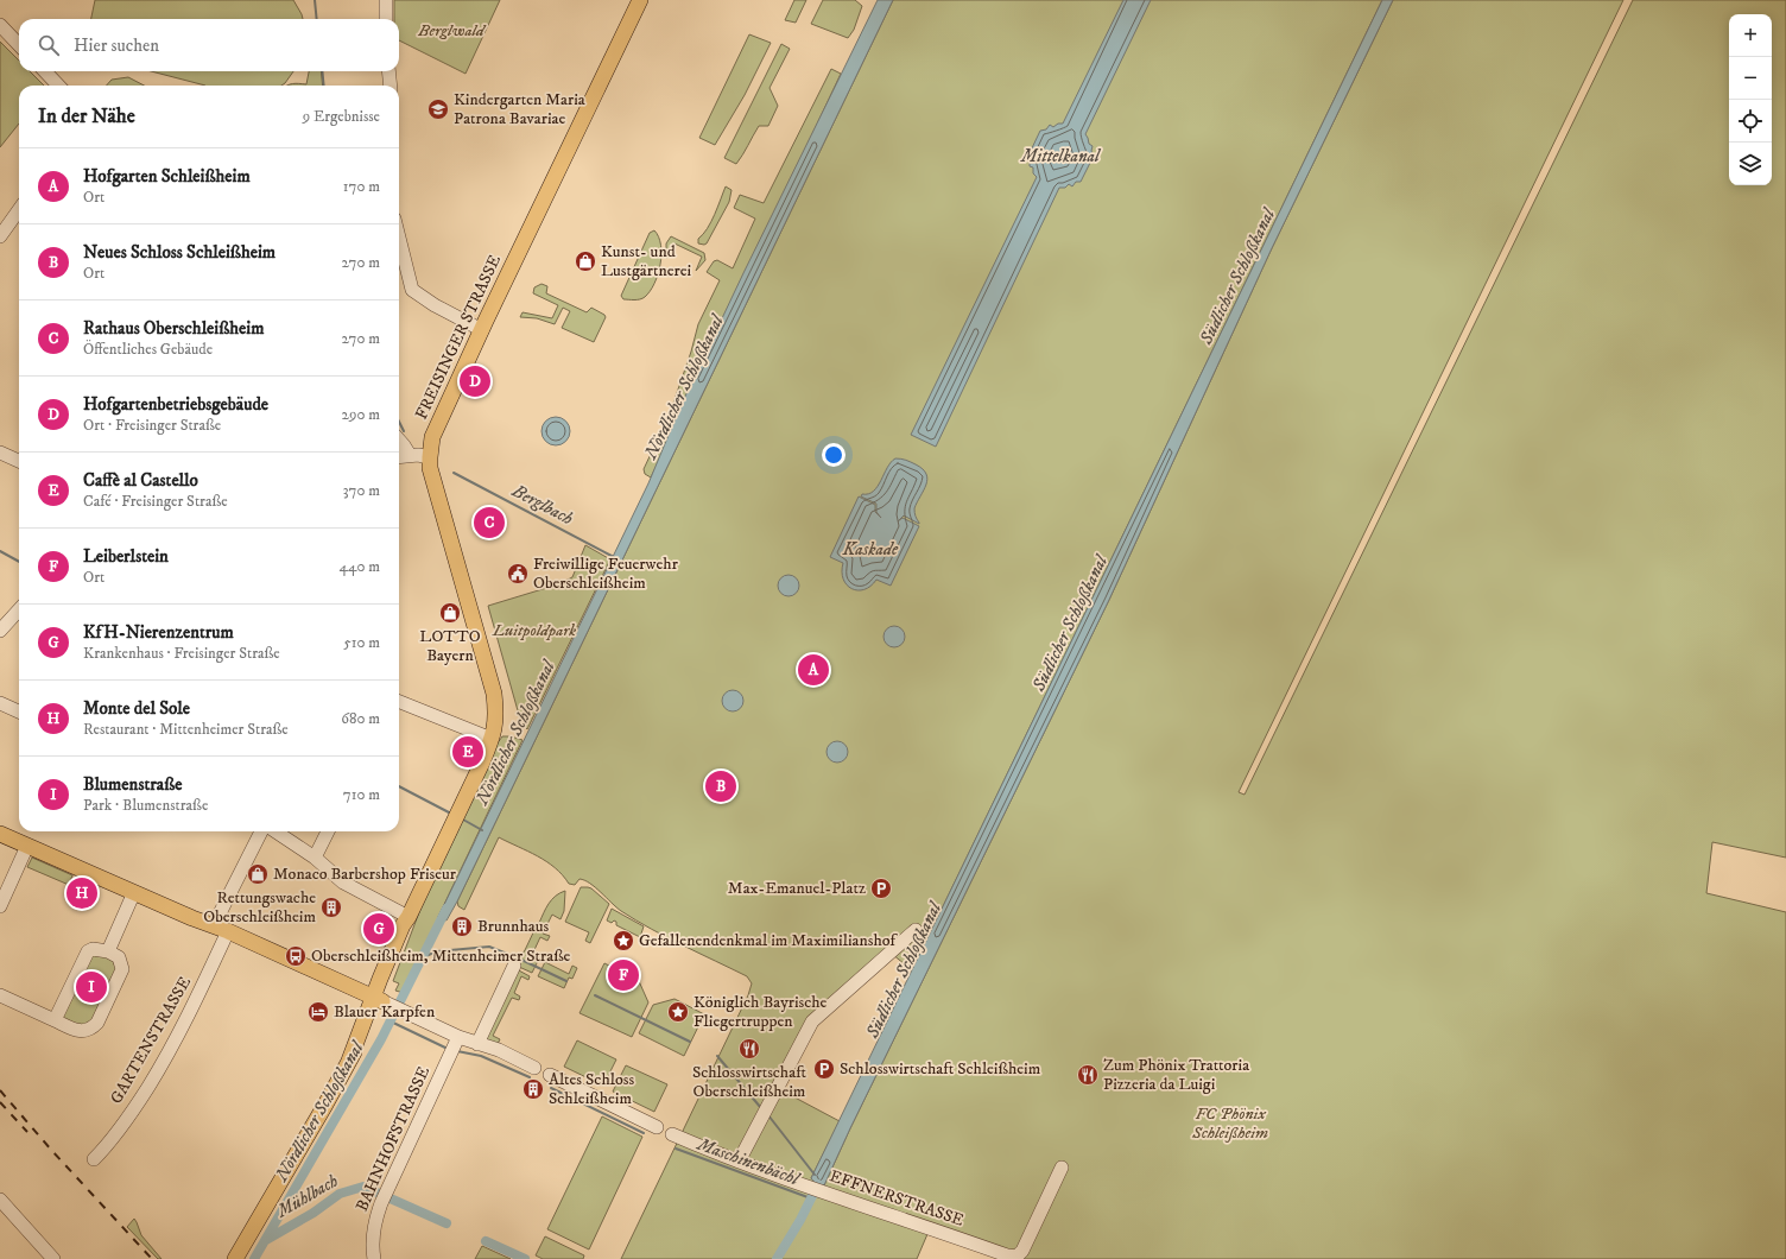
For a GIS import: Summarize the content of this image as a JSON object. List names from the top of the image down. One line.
{"streets":{"main road":["FREISINGER STRASSE"],"street":["GARTENSTRASSE","BAHNHOFSTRASSE","EFFNERSTRASSE"]},"water":["Mittelkanal","Südlicher Schloßkanal","Nördlicher Schloßkanal","Berglbach","Kaskade","Maschinenbächl","Mühlbach"],"parks":["Berglwald","Luitpoldpark","FC Phönix Schleißheim"],"places":{"school or university":["Kindergarten Maria Patrona Bavariae"],"shop":["Kunst- und Lustgärtnerei","LOTTO Bayern","Monaco Barbershop Friseur"],"public building":["Freiwillige Feuerwehr Oberschleißheim"],"parking":["Max-Emanuel-Platz","Schlosswirtschaft Schleißheim"],"building":["Rettungswache Oberschleißheim","Brunnhaus","Altes Schloss Schleißheim"],"place":["Gefallenendenkmal im Maximilianshof","Königlich Bayrische Fliegertruppen"],"bus stop":["Oberschleißheim, Mittenheimer Straße"],"hotel":["Blauer Karpfen"],"restaurant":["Schlosswirtschaft Oberschleißheim","Zum Phönix Trattoria Pizzeria da Luigi"]},"page":{"map_buttons":["+","−"],"search":"Hier suchen","heading":["In der Nähe","9 Ergebnisse"],"list":[{"mark":"A","name":"Hofgarten Schleißheim","note":"Ort","value":"170 m"},{"mark":"B","name":"Neues Schloss Schleißheim","note":"Ort","value":"270 m"},{"mark":"C","name":"Rathaus Oberschleißheim","note":"Öffentliches Gebäude","value":"270 m"},{"mark":"D","name":"Hofgartenbetriebsgebäude","note":"Ort · Freisinger Straße","value":"290 m"},{"mark":"E","name":"Caffè al Castello","note":"Café · Freisinger Straße","value":"370 m"},{"mark":"F","name":"Leiberlstein","note":"Ort","value":"440 m"},{"mark":"G","name":"KfH-Nierenzentrum","note":"Krankenhaus · Freisinger Straße","value":"510 m"},{"mark":"H","name":"Monte del Sole","note":"Restaurant · Mittenheimer Straße","value":"680 m"},{"mark":"I","name":"Blumenstraße","note":"Park · Blumenstraße","value":"710 m"}],"pins":["D","C","A","E","B","H","G","F","I"]}}
